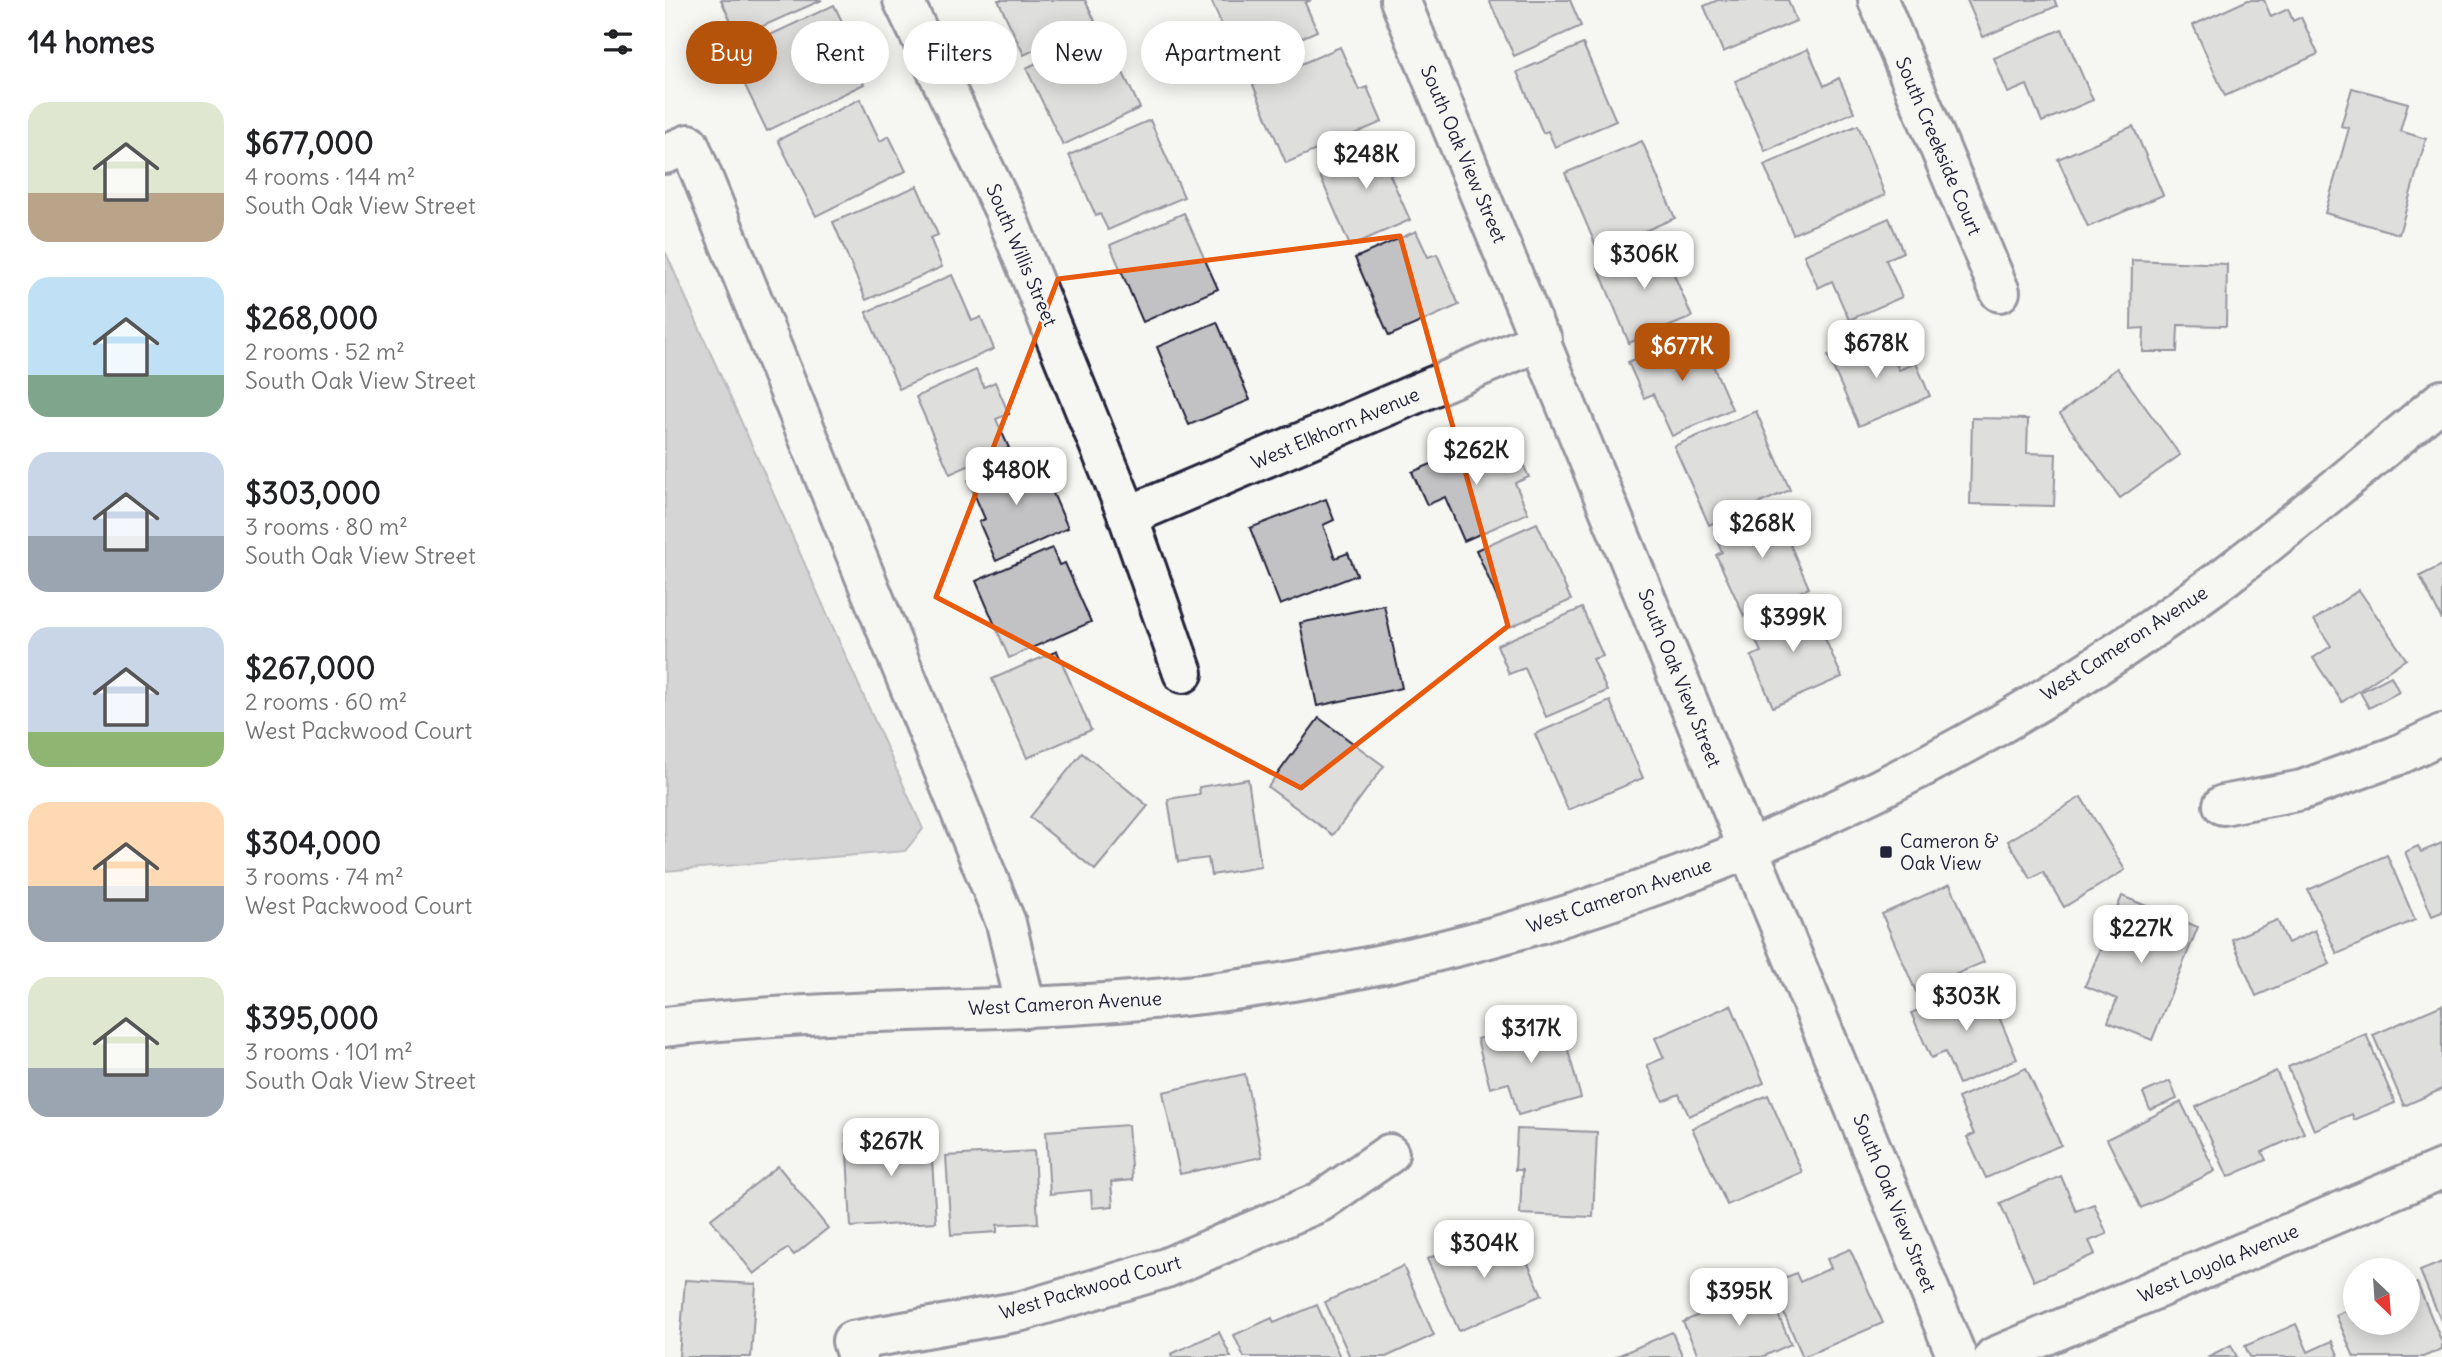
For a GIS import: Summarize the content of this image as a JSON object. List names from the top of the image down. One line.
{"streets":{"street":["South Creekside Court","South Oak View Street","South Willis Street","West Elkhorn Avenue","West Cameron Avenue","West Loyola Avenue","West Packwood Court"]},"crossings":[["South Oak View Street","West Elkhorn Avenue"],["South Oak View Street","West Cameron Avenue"],["South Willis Street","West Elkhorn Avenue"]],"places":{"transit":["Cameron & Oak View"]},"north":"bottom right","page":{"heading":"14 homes","chip":["Buy","Rent","Filters","New","Apartment"],"list":[{"name":"$677,000","note":"4 rooms · 144 m² · South Oak View Street"},{"name":"$268,000","note":"2 rooms · 52 m² · South Oak View Street"},{"name":"$303,000","note":"3 rooms · 80 m² · South Oak View Street"},{"name":"$267,000","note":"2 rooms · 60 m² · West Packwood Court"},{"name":"$304,000","note":"3 rooms · 74 m² · West Packwood Court"},{"name":"$395,000","note":"3 rooms · 101 m² · South Oak View Street"}],"price":["$248K","$306K","$678K","$677K","$262K","$480K","$268K","$399K","$227K","$303K","$317K","$267K","$304K","$395K"]}}
